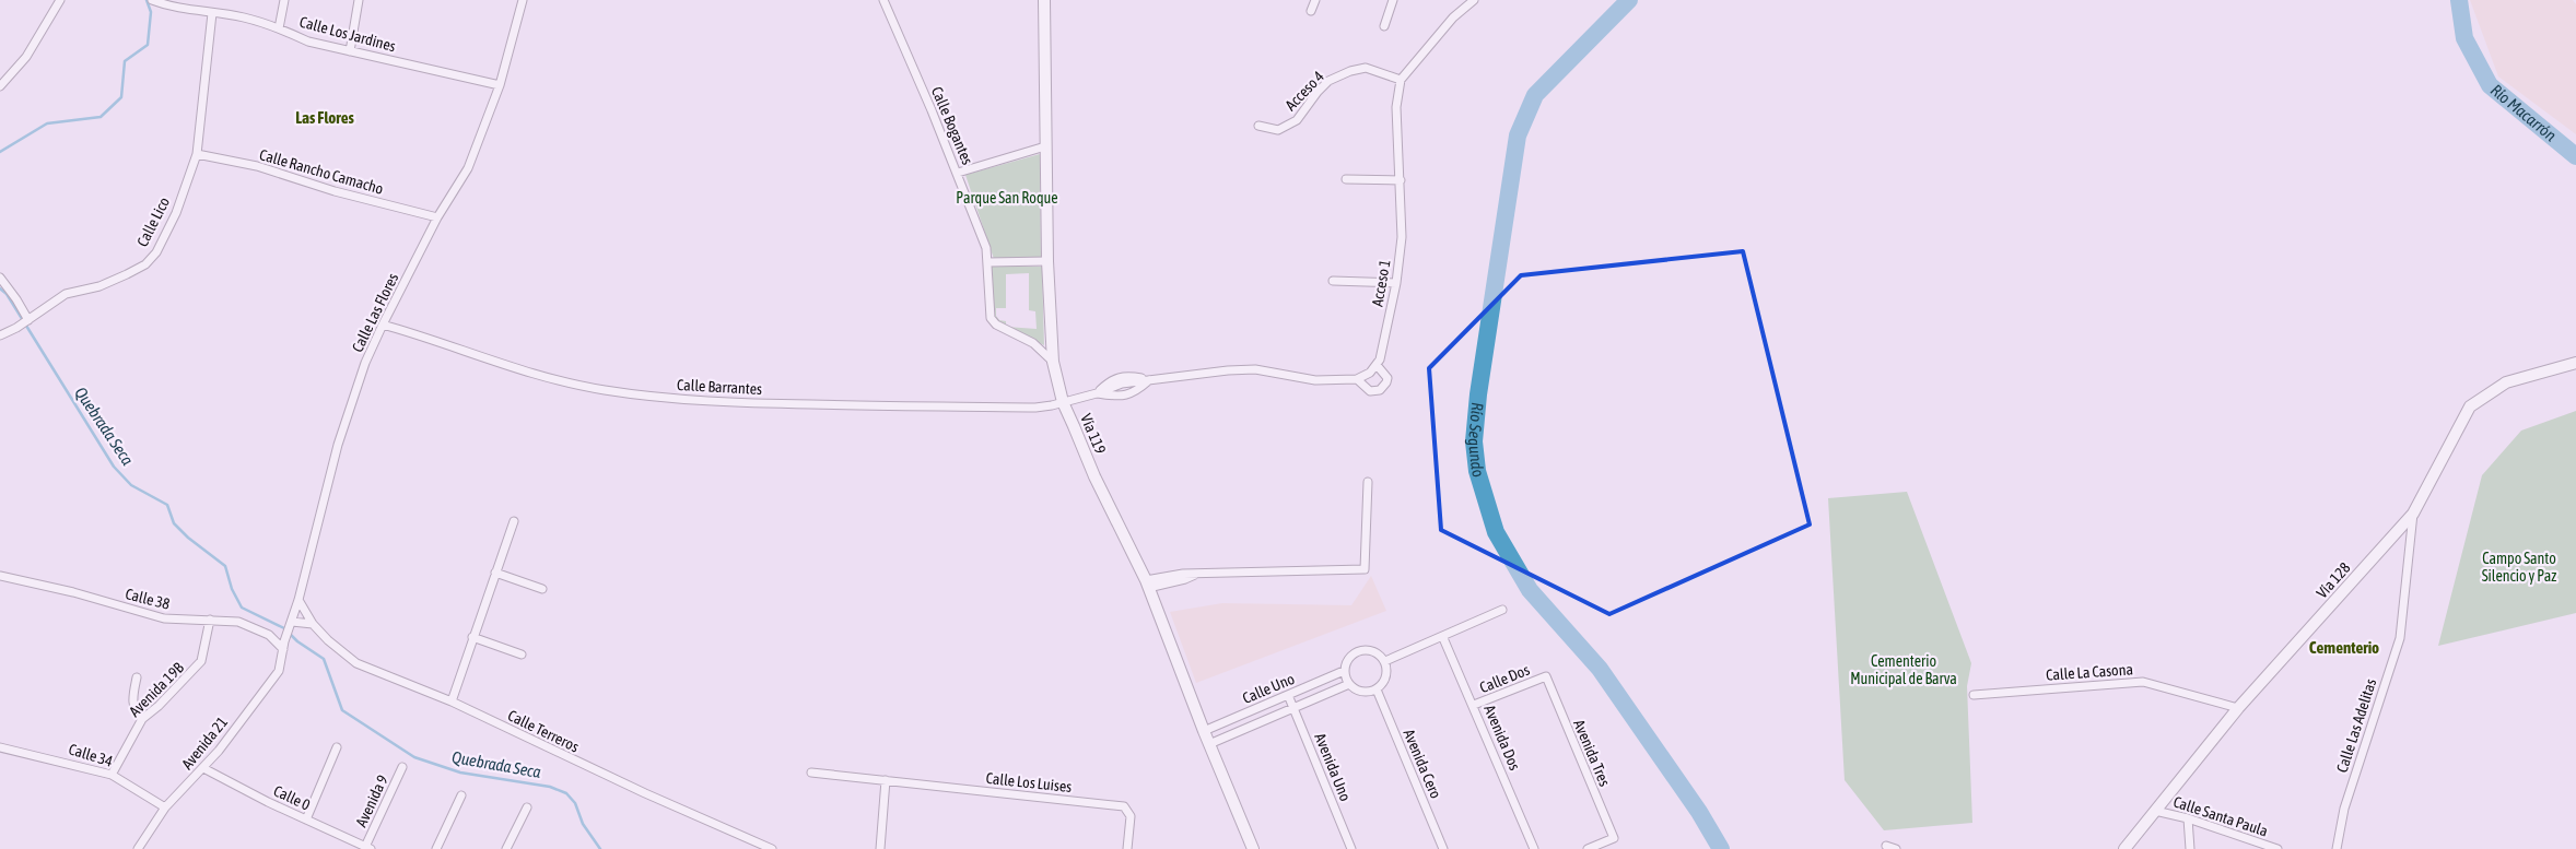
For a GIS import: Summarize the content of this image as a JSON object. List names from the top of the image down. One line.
{"streets":{"main road":["Vía 119","Vía 128"],"street":["Calle Los Jardines","Acceso 4","Calle Bogantes","Calle Rancho Camacho","Calle Lico","Acceso 1","Calle Las Flores","Calle Barrantes","Calle 38","Calle La Casona","Calle Dos","Calle Uno","Avenida 19B","Calle Las Adelitas","Calle Terreros","Avenida Dos","Avenida 21","Avenida Tres","Calle 34","Avenida Cero","Avenida Uno","Calle Los Luises","Calle 0","Avenida 9","Calle Santa Paula"]},"crossings":[["Calle Los Jardines","Calle Lico"],["Calle Los Jardines","Calle Las Flores"],["Acceso 4","Acceso 1"],["Calle Bogantes","Vía 119"],["Calle Rancho Camacho","Calle Lico"],["Calle Rancho Camacho","Calle Las Flores"],["Calle Las Flores","Calle Barrantes"],["Calle Las Flores","Calle 38"],["Calle Las Flores","Calle Terreros"],["Calle Las Flores","Avenida 21"],["Calle Barrantes","Vía 119"],["Vía 119","Calle Uno"],["Vía 128","Calle La Casona"],["Vía 128","Calle Las Adelitas"],["Vía 128","Calle Santa Paula"],["Calle 38","Avenida 19B"],["Calle 38","Avenida 21"],["Calle Dos","Avenida Dos"],["Calle Dos","Avenida Tres"],["Calle Uno","Avenida Cero"],["Calle Uno","Avenida Uno"],["Avenida 19B","Calle 34"],["Avenida 21","Calle 34"],["Avenida 21","Calle 0"],["Calle 0","Avenida 9"]],"districts":["Las Flores","Cementerio"],"water":["Río Macarrón","Quebrada Seca","Río Segundo"],"parks":["Parque San Roque","Campo Santo Silencio y Paz","Cementerio Municipal de Barva"]}
